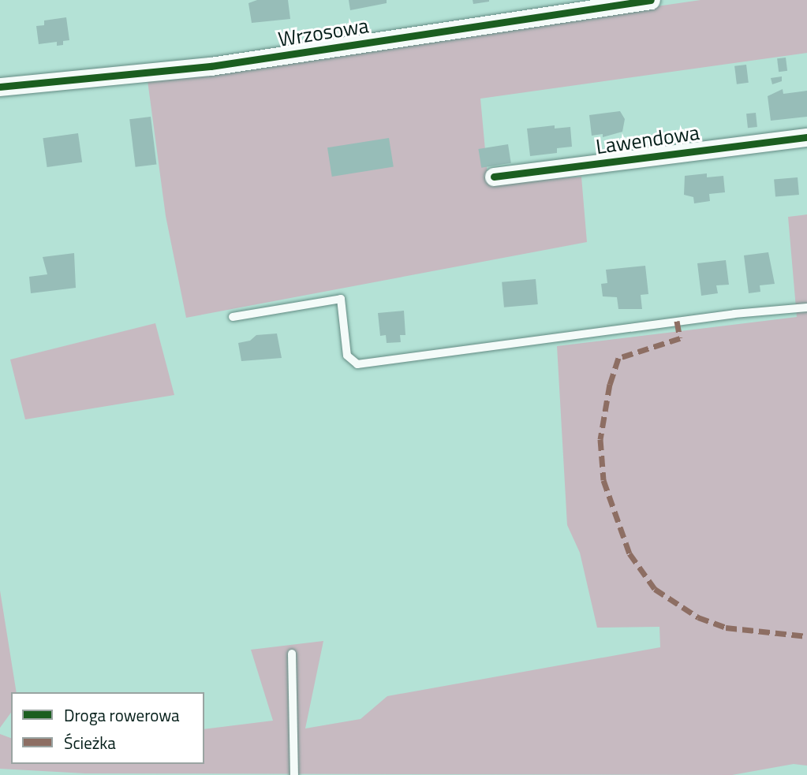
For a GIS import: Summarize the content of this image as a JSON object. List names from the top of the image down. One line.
{"streets":{"street":["Wrzosowa","Lawendowa"]},"legend":["Droga rowerowa","Ścieżka"]}
